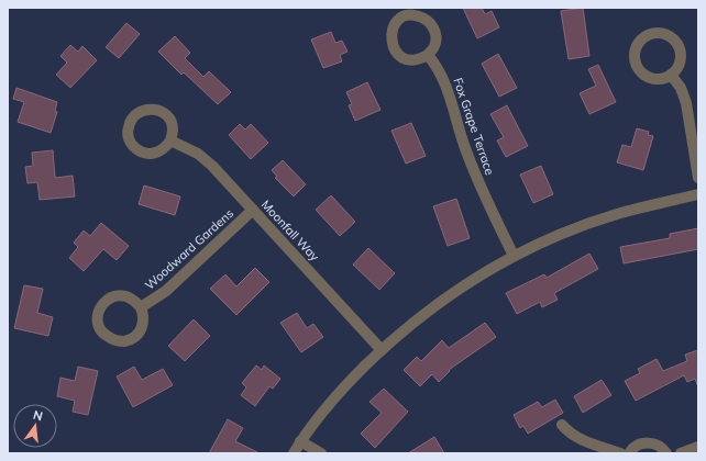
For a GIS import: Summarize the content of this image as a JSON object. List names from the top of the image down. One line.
{"streets":{"street":["Fox Grape Terrace","Moonfall Way","Woodward Gardens"]},"crossings":[["Moonfall Way","Woodward Gardens"]],"north":"top"}
